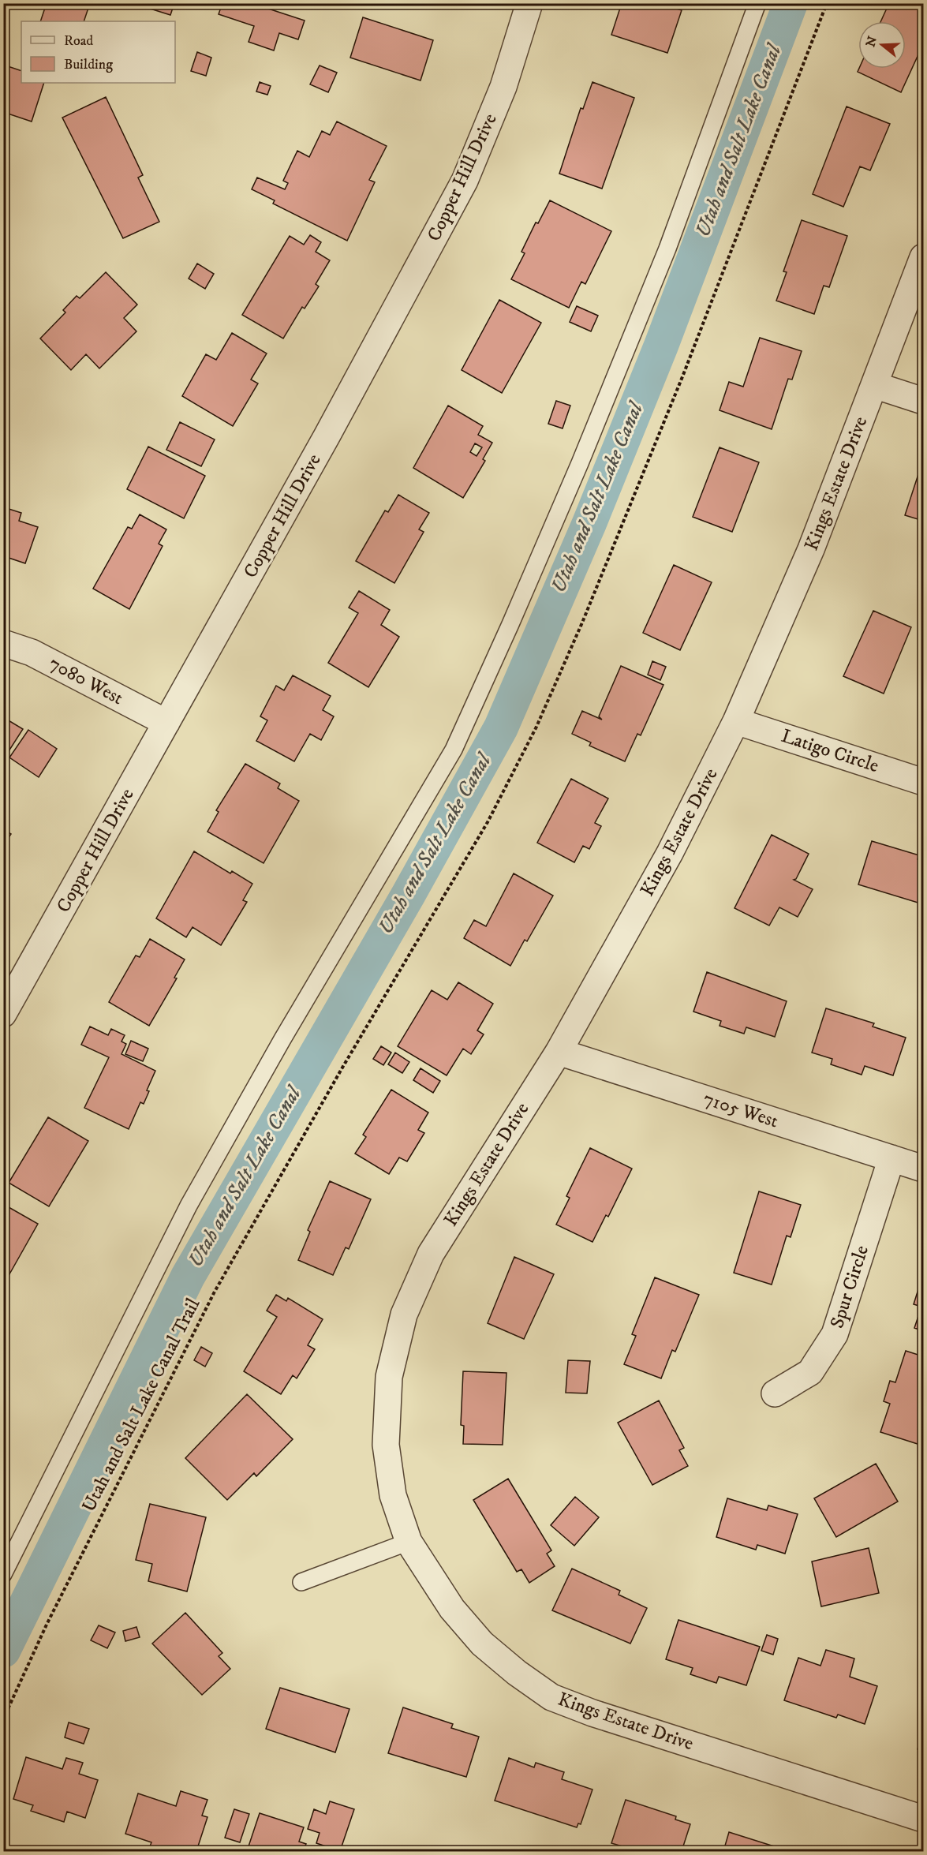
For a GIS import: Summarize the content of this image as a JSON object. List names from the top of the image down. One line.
{"streets":{"street":["Copper Hill Drive","Kings Estate Drive","7080 West","Latigo Circle","7105 West","Spur Circle"],"path":["Utah and Salt Lake Canal Trail"]},"crossings":[["Copper Hill Drive","7080 West"],["Kings Estate Drive","Latigo Circle"],["Kings Estate Drive","7105 West"],["7105 West","Spur Circle"]],"water":["Utah and Salt Lake Canal"],"legend":["Road","Building"],"north":"left"}
